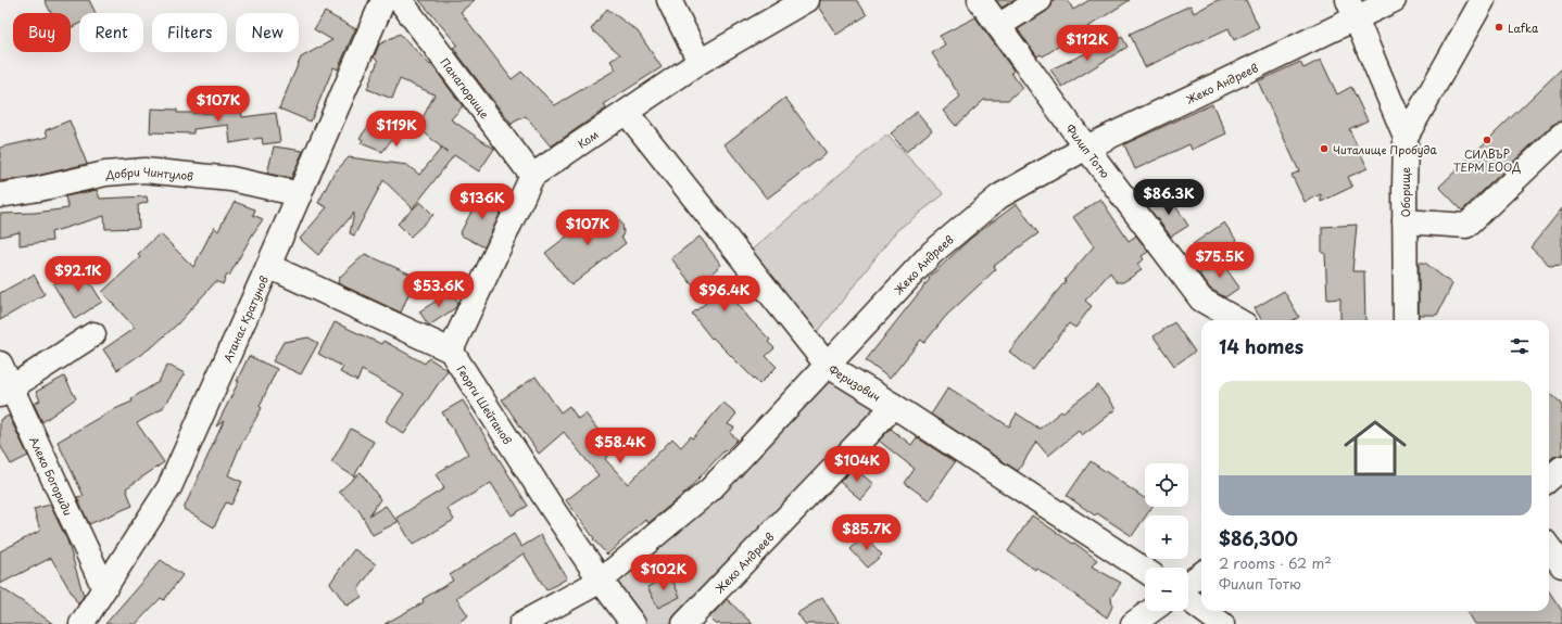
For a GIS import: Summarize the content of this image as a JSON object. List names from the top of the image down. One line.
{"streets":{"street":["Жеко Андреев","Панагюрище","Ком","Филип Тотю","Добри Чинтулов","Оборище","Атанас Кратунов","Феризович","Георги Шейтанов","Алеко Богориди"]},"crossings":[["Жеко Андреев","Филип Тотю"],["Жеко Андреев","Оборище"],["Жеко Андреев","Феризович"],["Жеко Андреев","Георги Шейтанов"],["Панагюрище","Ком"],["Ком","Феризович"],["Добри Чинтулов","Атанас Кратунов"],["Атанас Кратунов","Алеко Богориди"]],"places":["Lafka","СИЛВЪР ТЕРМ ЕООД","Читалище Пробуда"],"page":{"chip":["Buy","Rent","Filters","New"],"price":["$112K","$107K","$119K","$86.3K","$136K","$107K","$75.5K","$92.1K","$53.6K","$96.4K","$58.4K","$104K","$85.7K","$102K"],"heading":"14 homes","list":[{"name":"$86,300","note":"2 rooms · 62 m² · Филип Тотю"}],"map_buttons":["+","−"]}}
